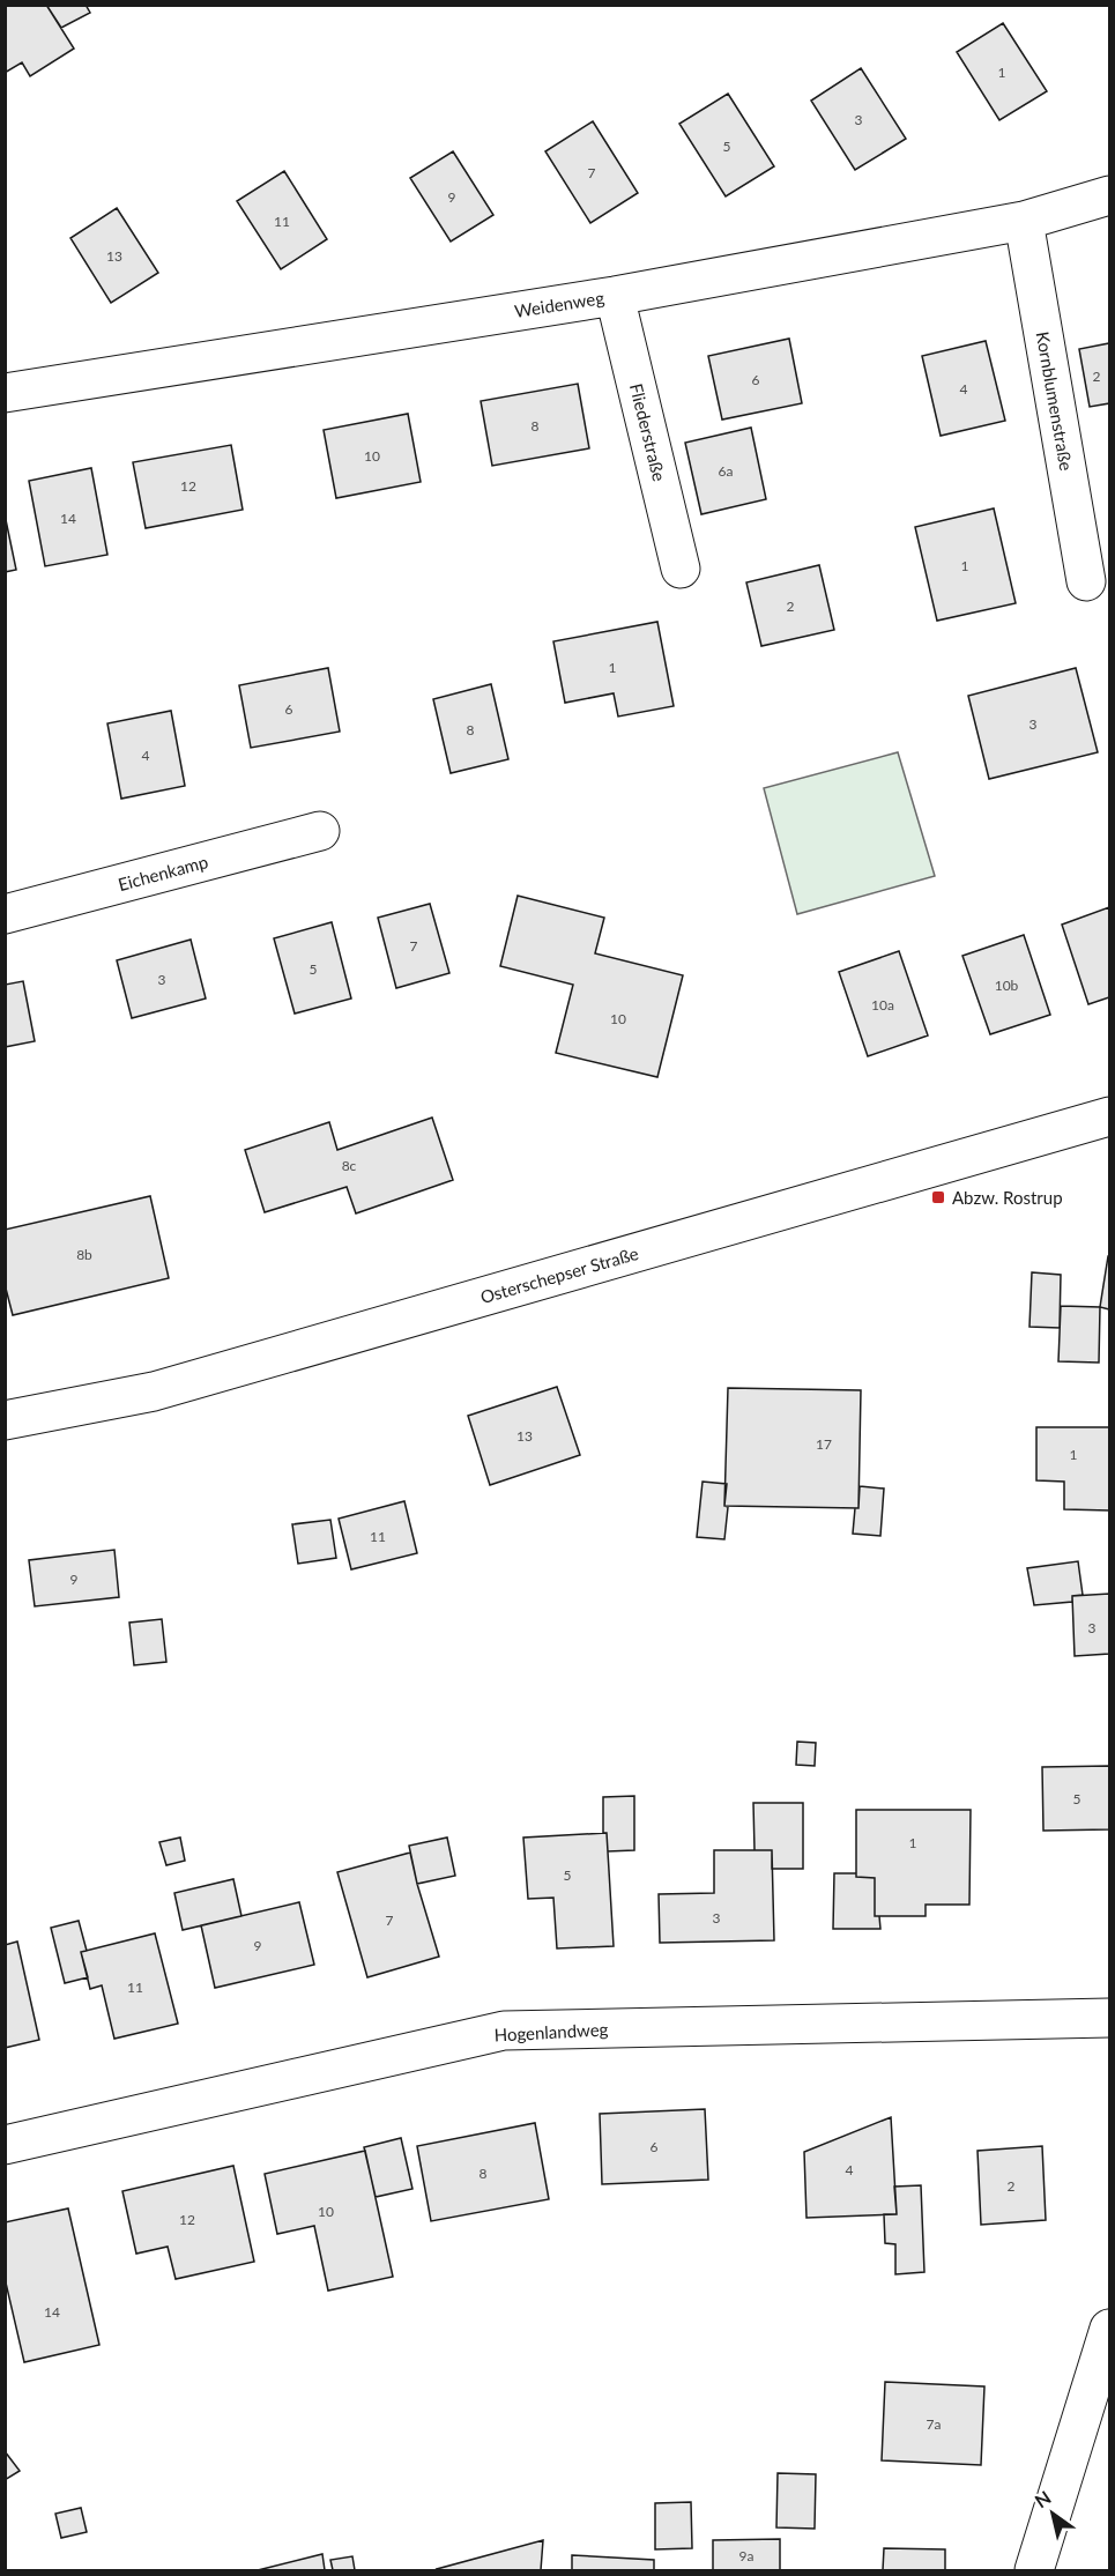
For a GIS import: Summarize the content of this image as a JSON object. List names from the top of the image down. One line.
{"streets":{"street":["Weidenweg","Kornblumenstraße","Fliederstraße","Eichenkamp","Osterschepser Straße","Hogenlandweg"]},"crossings":[["Weidenweg","Kornblumenstraße"],["Weidenweg","Fliederstraße"]],"places":{"transit":["Abzw. Rostrup"]},"house_numbers":["1","3","5","7","9","11","13","2","6","4","8","10","6a","12","14","1","2","1","6","3","8","4","7","5","3","10b","10a","10","8c","8b","13","17","1","11","9","3","5","1","5","3","7","9","11","6","4","8","2","10","12","14","7a","9a"],"north":"top left"}
